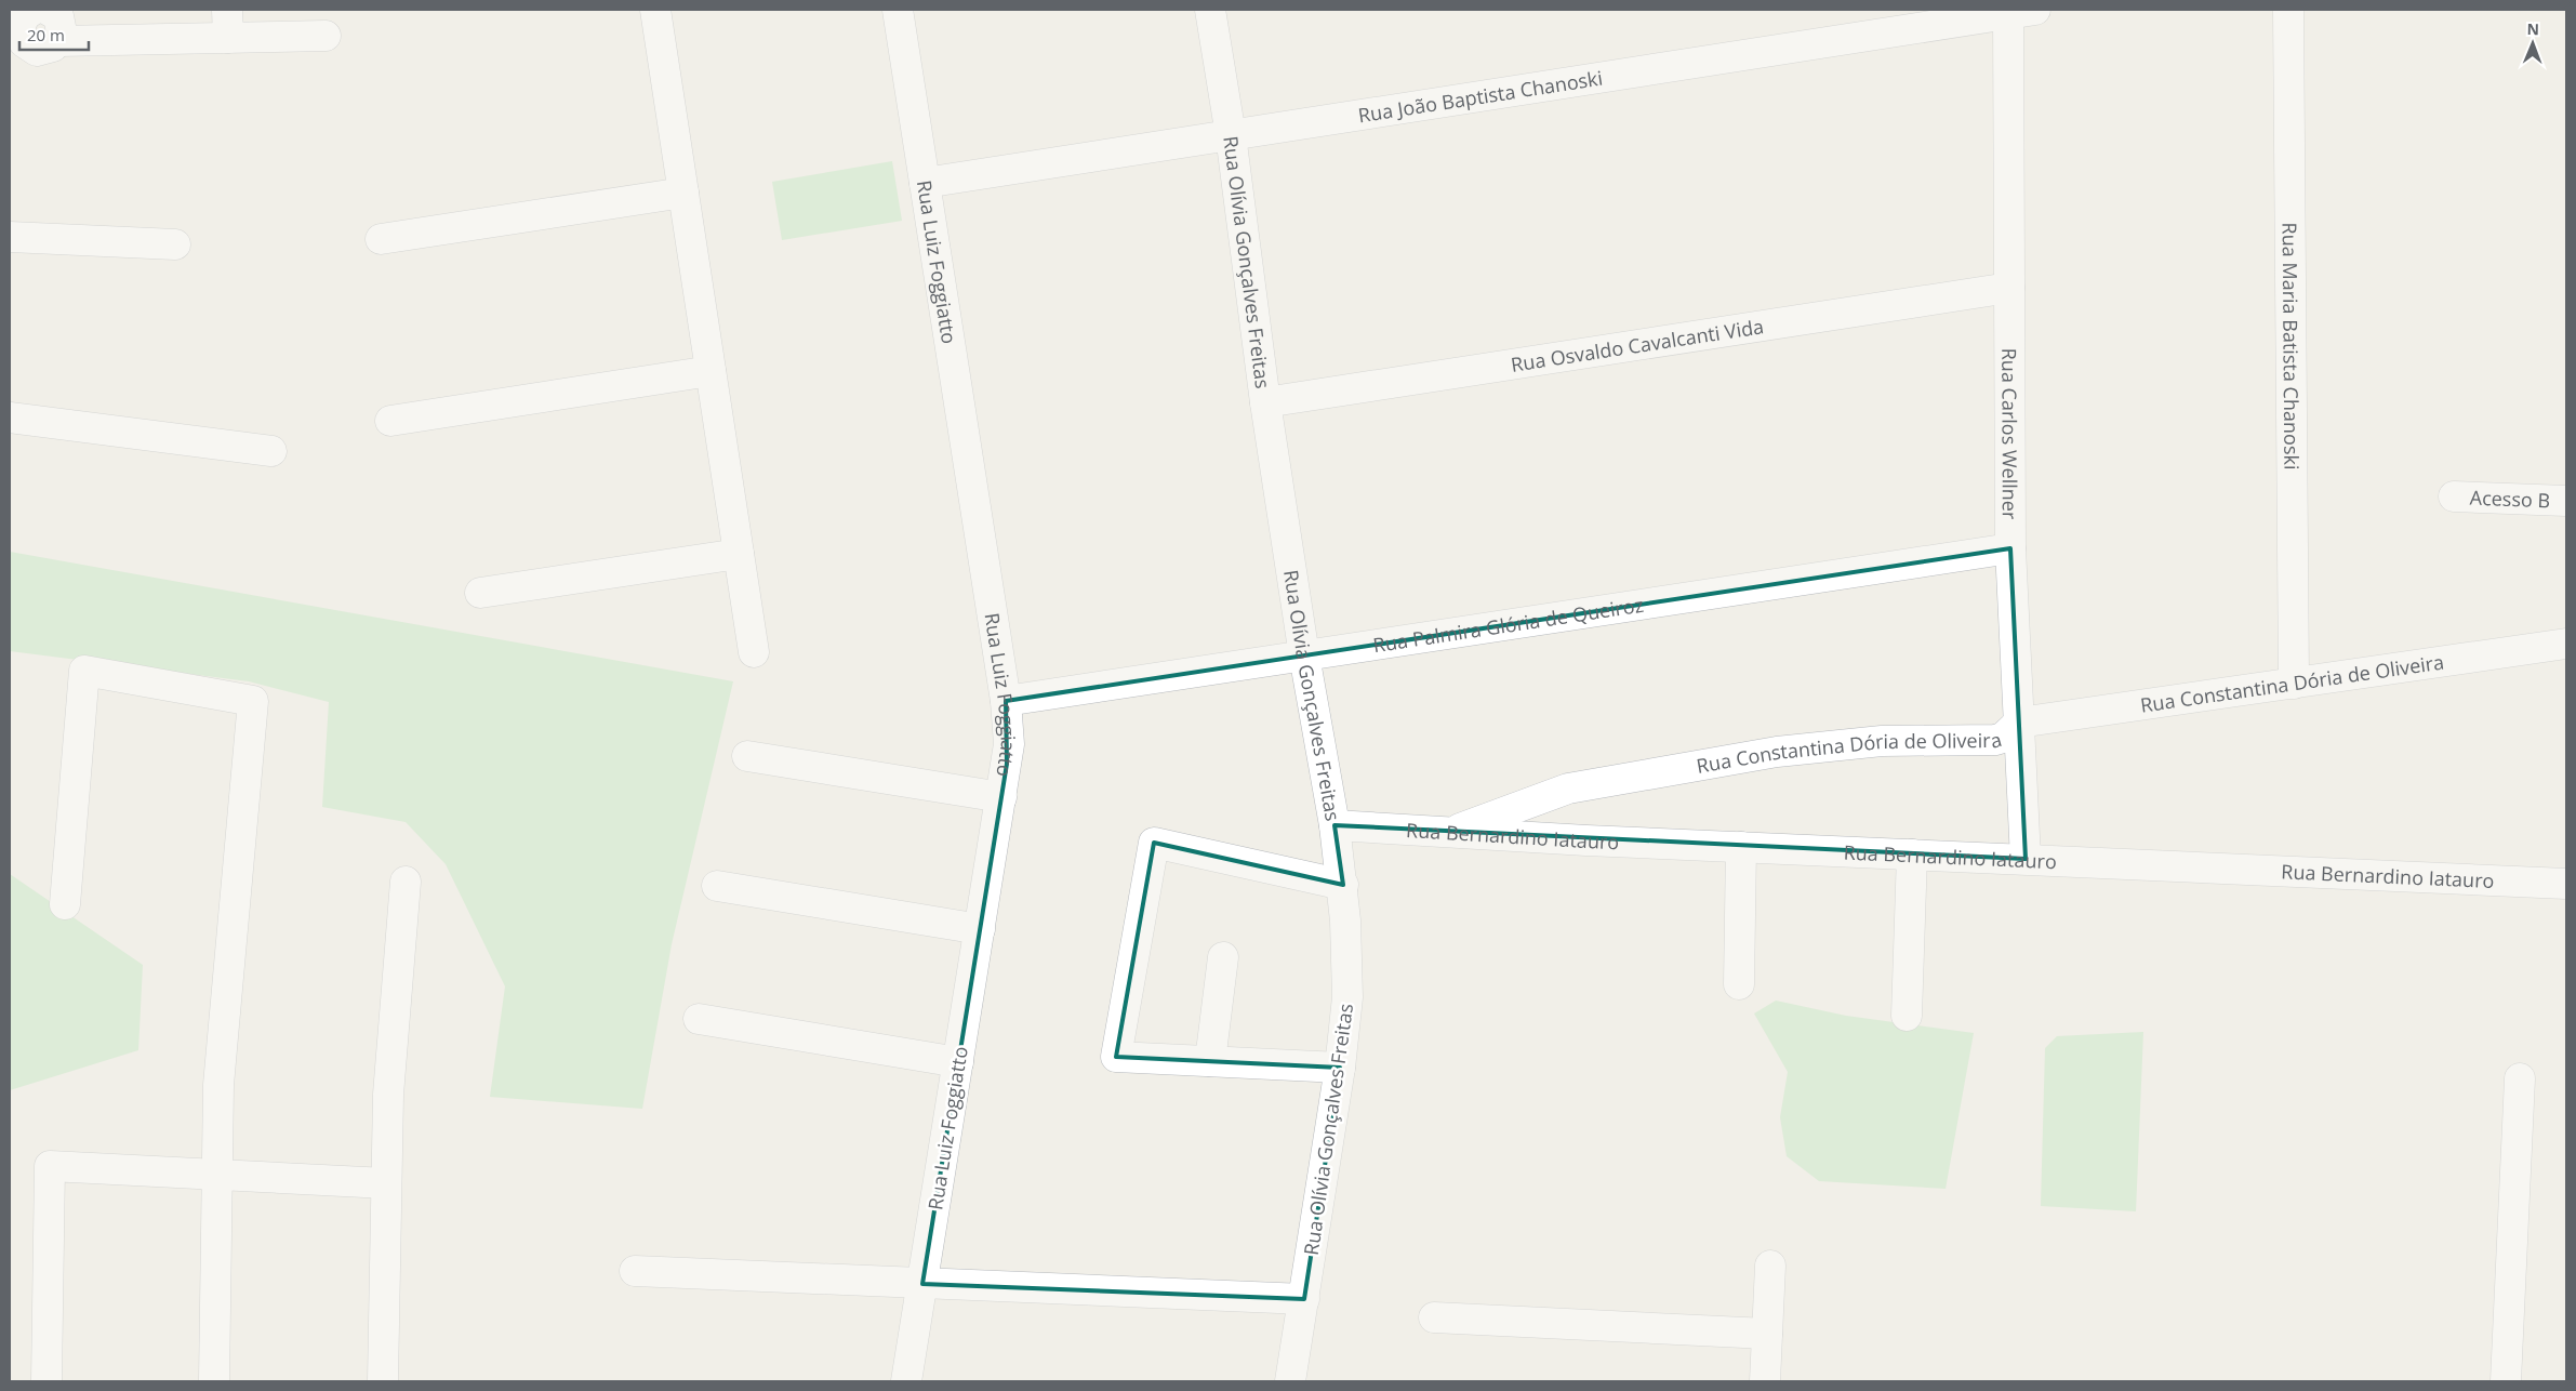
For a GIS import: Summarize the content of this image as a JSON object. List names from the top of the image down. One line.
{"streets":{"street":["Rua João Baptista Chanoski","Rua Olívia Gonçalves Freitas","Rua Luiz Foggiatto","Rua Osvaldo Cavalcanti Vida","Rua Maria Batista Chanoski","Rua Carlos Wellner","Acesso B","Rua Palmira Glória de Queiroz","Rua Constantina Dória de Oliveira","Rua Bernardino Iatauro"]},"crossings":[["Rua João Baptista Chanoski","Rua Olívia Gonçalves Freitas"],["Rua João Baptista Chanoski","Rua Luiz Foggiatto"],["Rua João Baptista Chanoski","Rua Carlos Wellner"],["Rua Olívia Gonçalves Freitas","Rua Osvaldo Cavalcanti Vida"],["Rua Olívia Gonçalves Freitas","Rua Palmira Glória de Queiroz"],["Rua Olívia Gonçalves Freitas","Rua Bernardino Iatauro"],["Rua Luiz Foggiatto","Rua Palmira Glória de Queiroz"],["Rua Osvaldo Cavalcanti Vida","Rua Carlos Wellner"],["Rua Maria Batista Chanoski","Rua Constantina Dória de Oliveira"],["Rua Carlos Wellner","Rua Palmira Glória de Queiroz"],["Rua Carlos Wellner","Rua Constantina Dória de Oliveira"],["Rua Carlos Wellner","Rua Bernardino Iatauro"],["Rua Constantina Dória de Oliveira","Rua Bernardino Iatauro"]],"scale_bar":"20 m","north":"top"}
